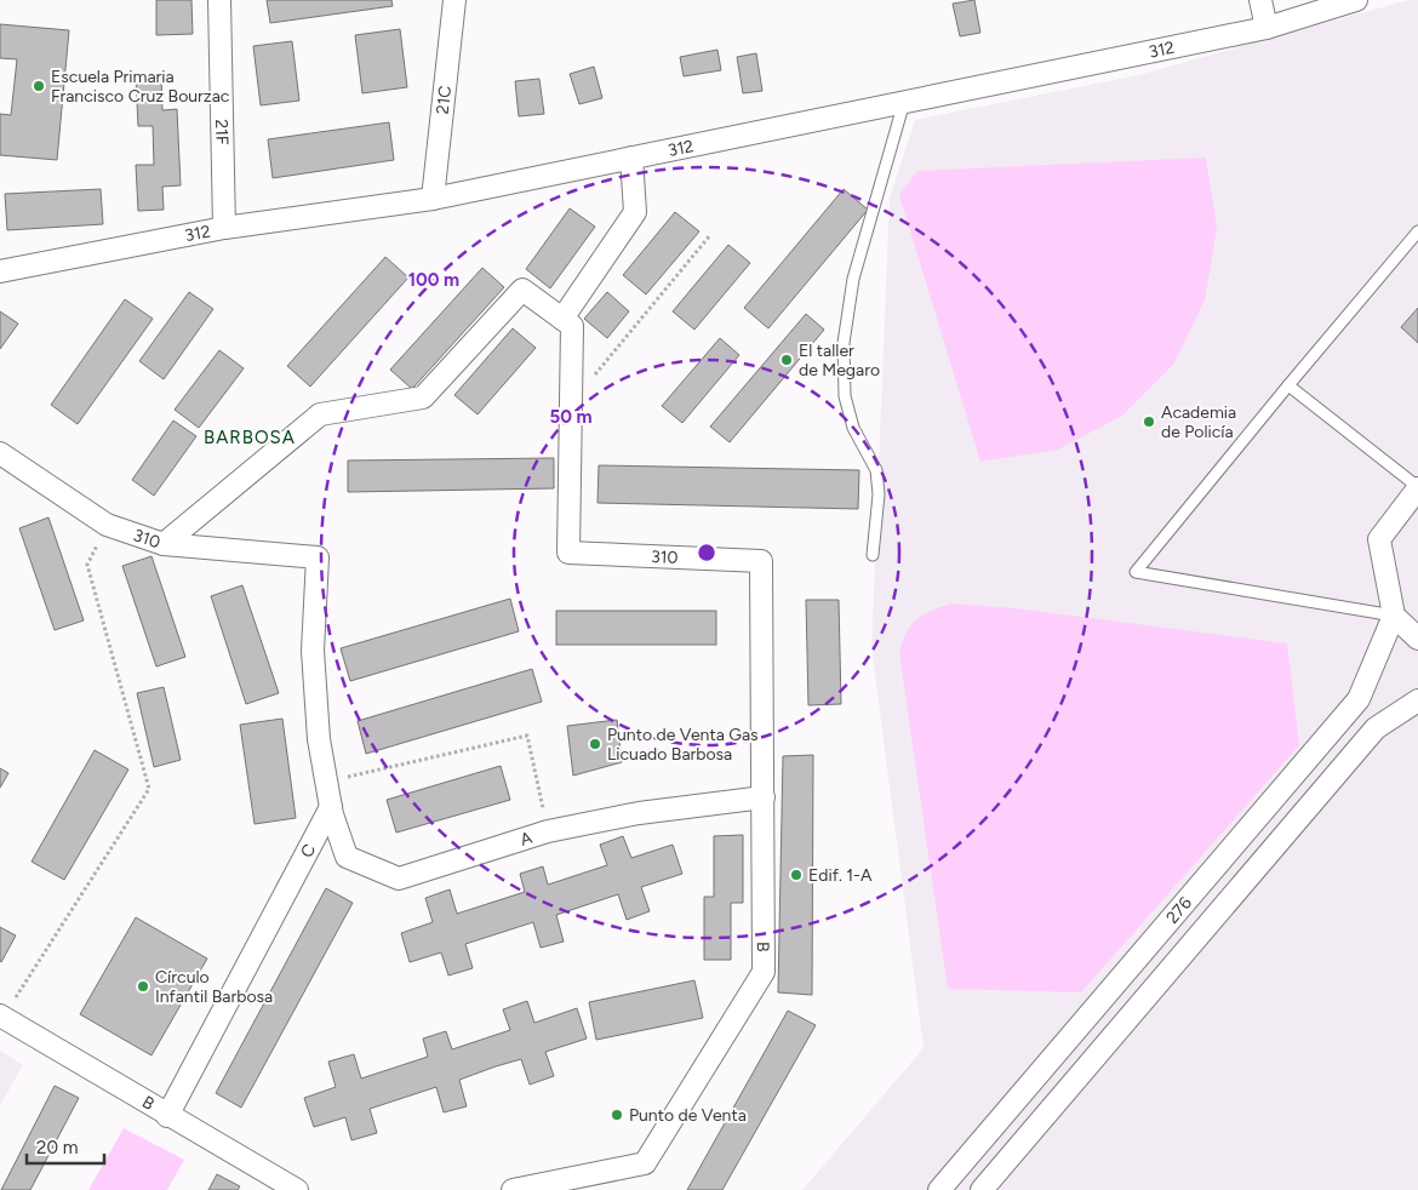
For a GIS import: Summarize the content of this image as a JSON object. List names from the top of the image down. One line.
{"streets":{"street":["312","21C","21F","310","A","C","276","B"]},"crossings":[["312","21C"],["312","21F"],["310","B"],["A","C"],["A","B"],["C","B"]],"districts":["BARBOSA"],"places":["Escuela Primaria Francisco Cruz Bourzac","El taller de Megaro","Academia de Policía","Punto de Venta Gas Licuado Barbosa","Edif. 1-A","Círculo Infantil Barbosa","Punto de Venta"],"scale_bar":"20 m","rings":["100 m","50 m"]}
